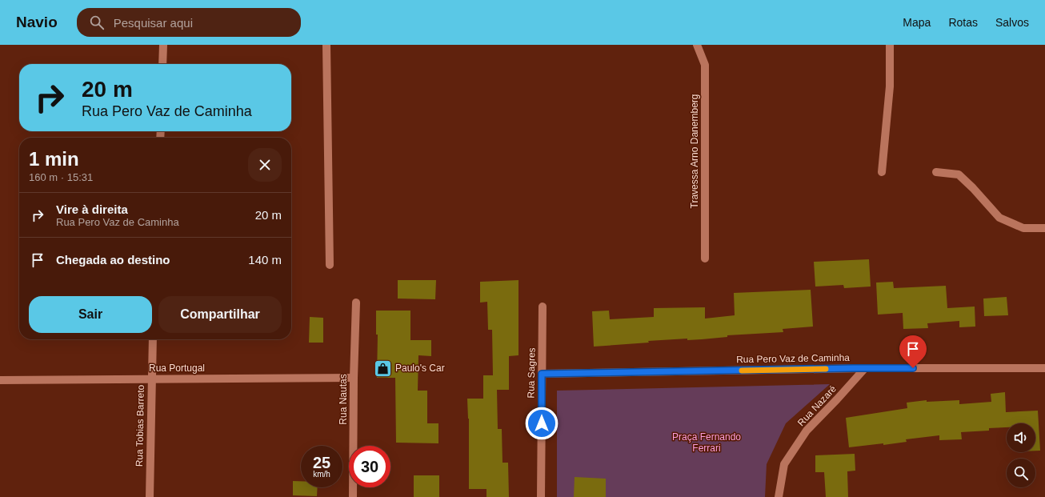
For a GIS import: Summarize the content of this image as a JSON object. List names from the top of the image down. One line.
{"streets":{"street":["Travessa Arno Danemberg","Rua Pero Vaz de Caminha","Rua Portugal","Rua Sagres","Rua Nautas","Rua Nazaré","Rua Tobias Barreto"]},"crossings":[["Rua Pero Vaz de Caminha","Rua Sagres"],["Rua Pero Vaz de Caminha","Rua Nazaré"],["Rua Portugal","Rua Nautas"],["Rua Portugal","Rua Tobias Barreto"]],"parks":["Praça Fernando Ferrari"],"places":{"shop":["Paulo's Car"]},"page":{"header":"Navio","search":"Pesquisar aqui","nav":["Mapa","Rotas","Salvos"],"turn":["20 m","Rua Pero Vaz de Caminha"],"heading":["1 min","160 m · 15:31"],"list":[{"name":"Vire à direita","note":"Rua Pero Vaz de Caminha","value":"20 m"},{"name":"Chegada ao destino","value":"140 m"}],"buttons":["Sair","Compartilhar"],"speed":"25 km/h","limit":"30"}}
